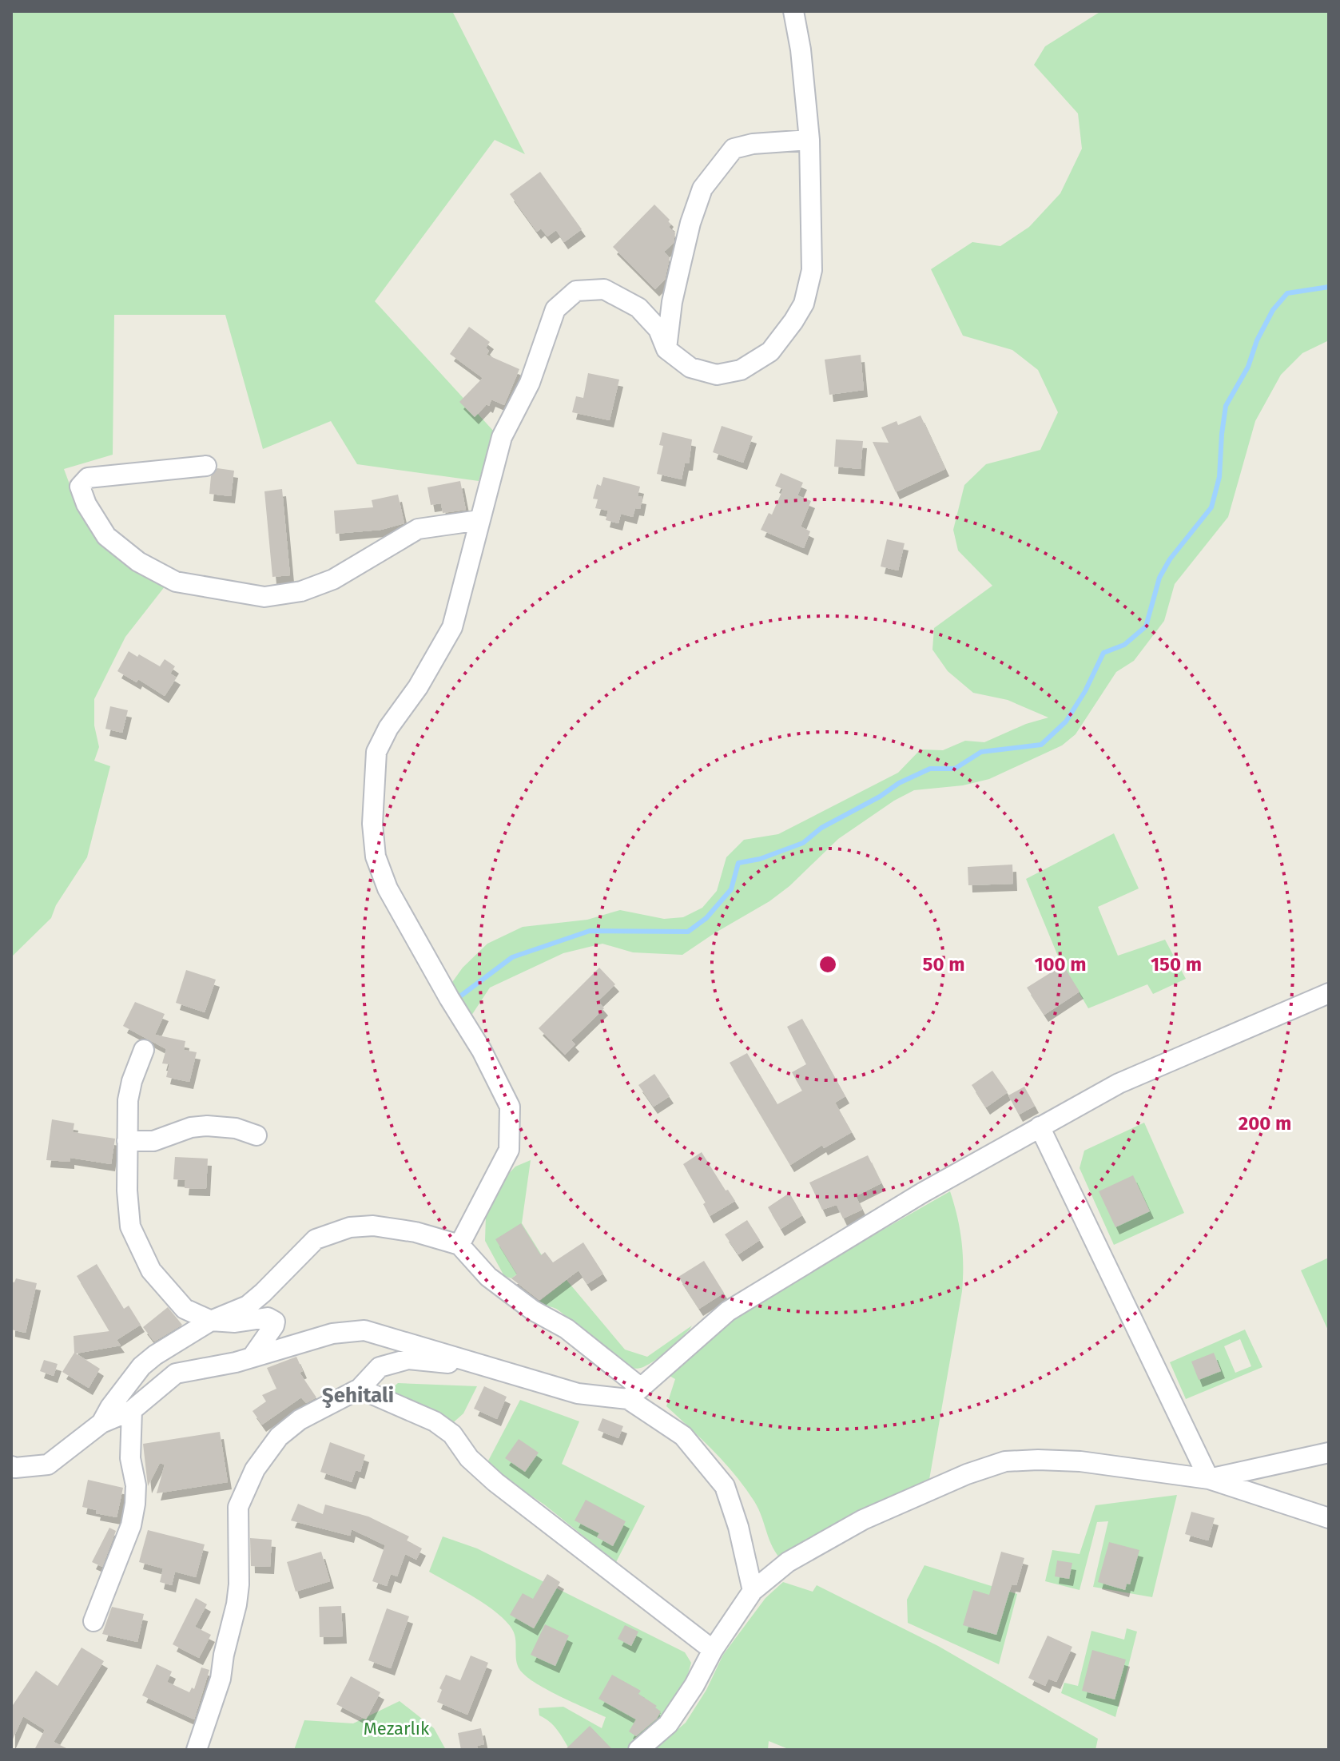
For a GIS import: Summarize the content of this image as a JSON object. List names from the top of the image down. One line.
{"districts":["Şehitali"],"parks":["Mezarlık"],"rings":["50 m","100 m","150 m","200 m"]}
